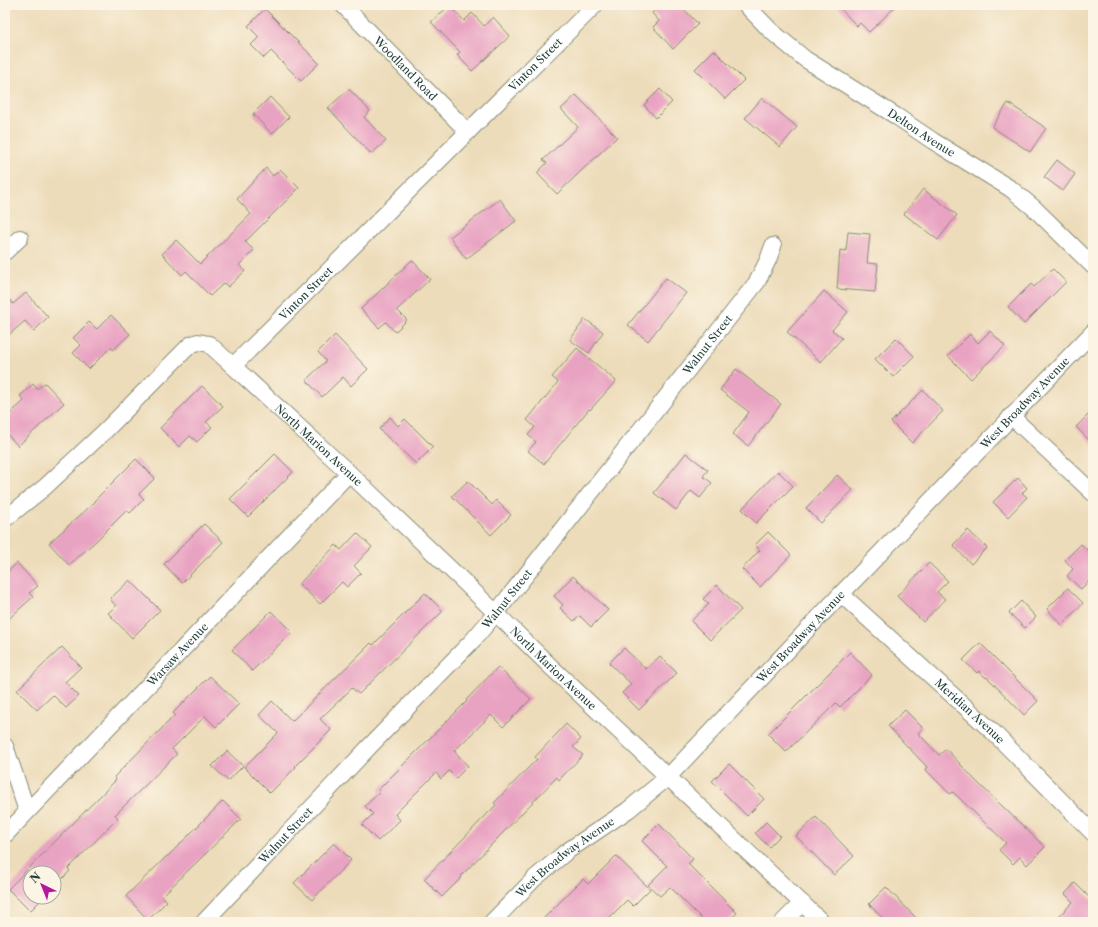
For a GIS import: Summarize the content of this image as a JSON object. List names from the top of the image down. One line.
{"streets":{"street":["Vinton Street","Woodland Road","Delton Avenue","Walnut Street","West Broadway Avenue","North Marion Avenue","Warsaw Avenue","Meridian Avenue"]},"crossings":[["Vinton Street","Woodland Road"],["Vinton Street","North Marion Avenue"],["Walnut Street","North Marion Avenue"],["West Broadway Avenue","North Marion Avenue"],["West Broadway Avenue","Meridian Avenue"],["North Marion Avenue","Warsaw Avenue"]],"north":"top left"}
